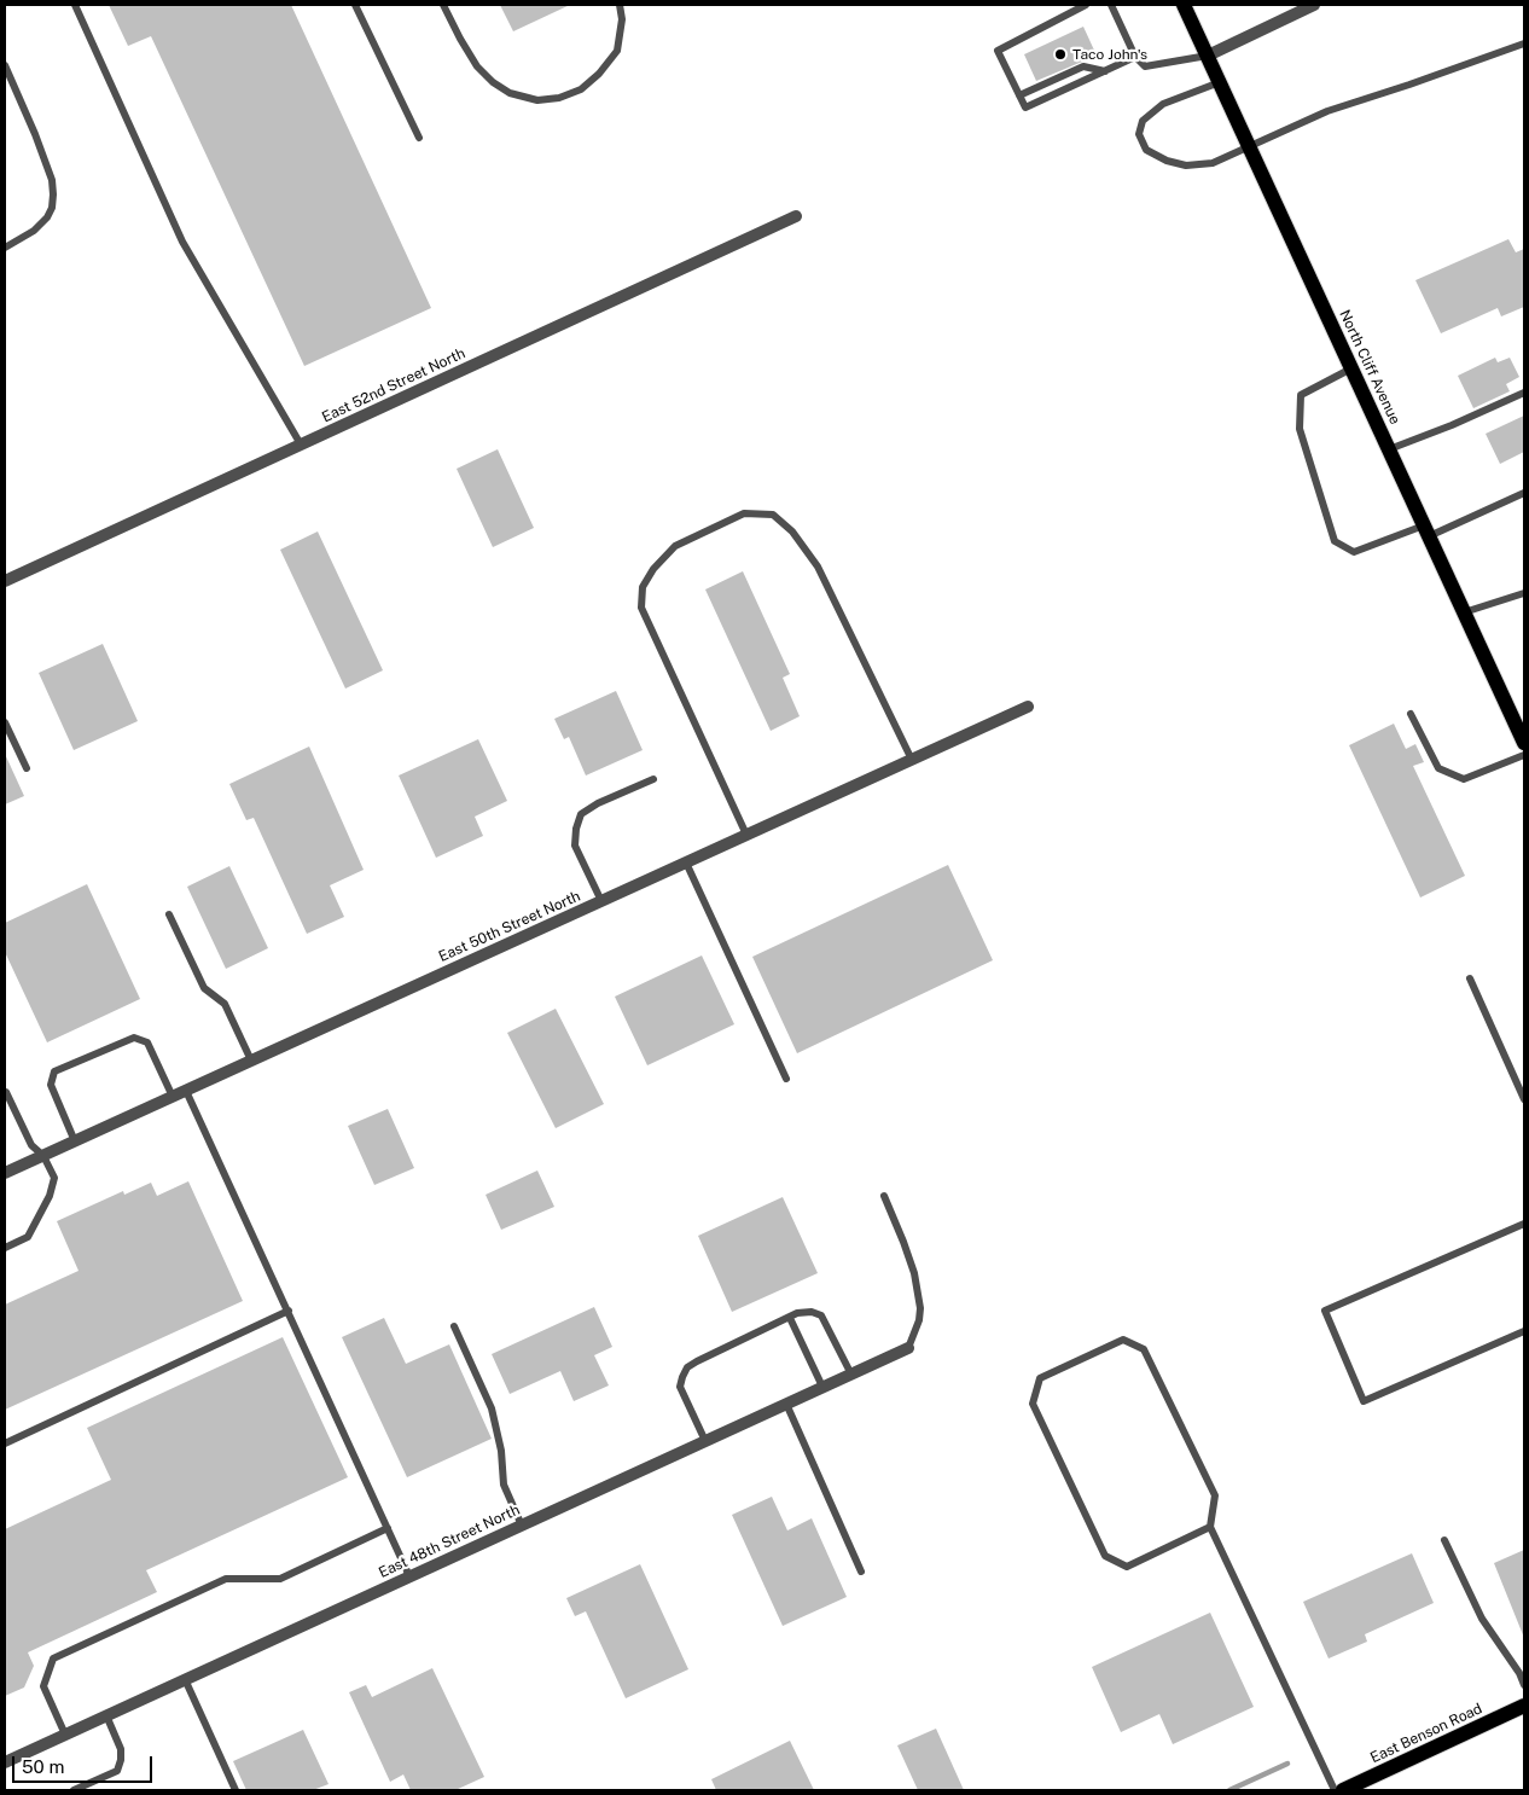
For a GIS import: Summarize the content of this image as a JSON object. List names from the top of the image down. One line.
{"streets":{"main road":["North Cliff Avenue","East Benson Road"],"street":["East 52nd Street North","East 50th Street North","East 48th Street North"]},"places":["Taco John's"],"scale_bar":"50 m"}
